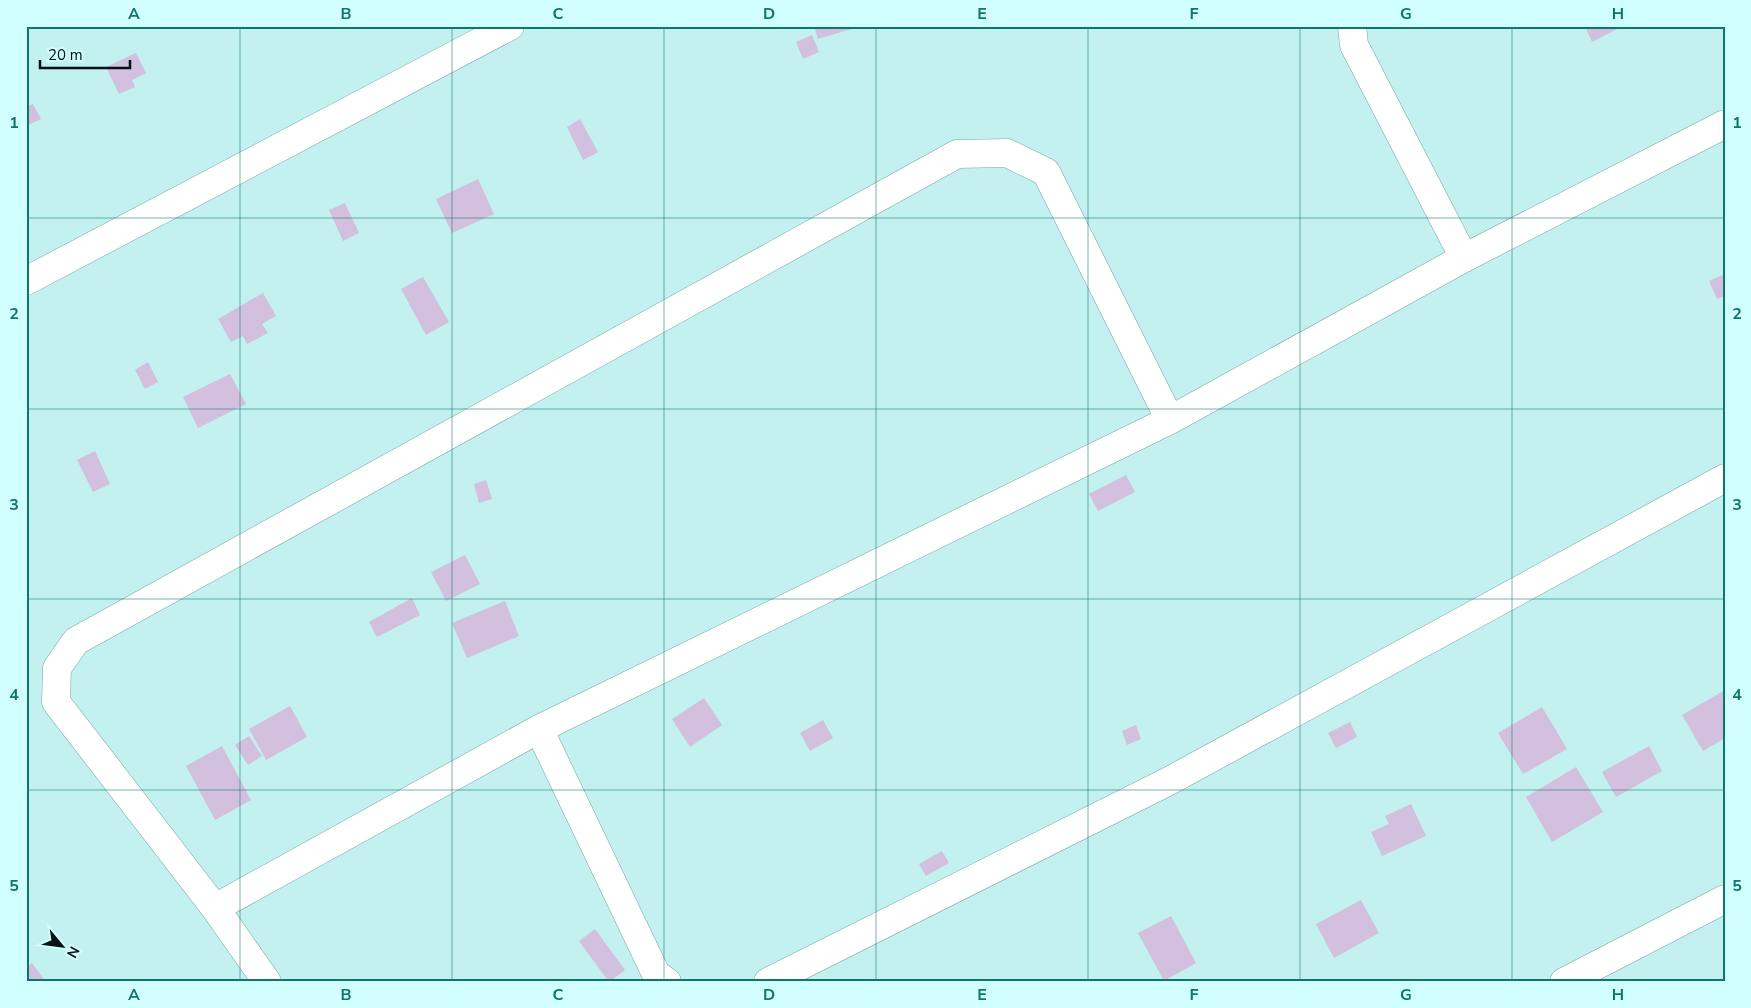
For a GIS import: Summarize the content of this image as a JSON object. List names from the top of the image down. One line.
{"scale_bar":"20 m","north":"bottom right","grid":{"columns":["A","B","C","D","E","F","G","H"],"rows":["1","2","3","4","5"]}}
